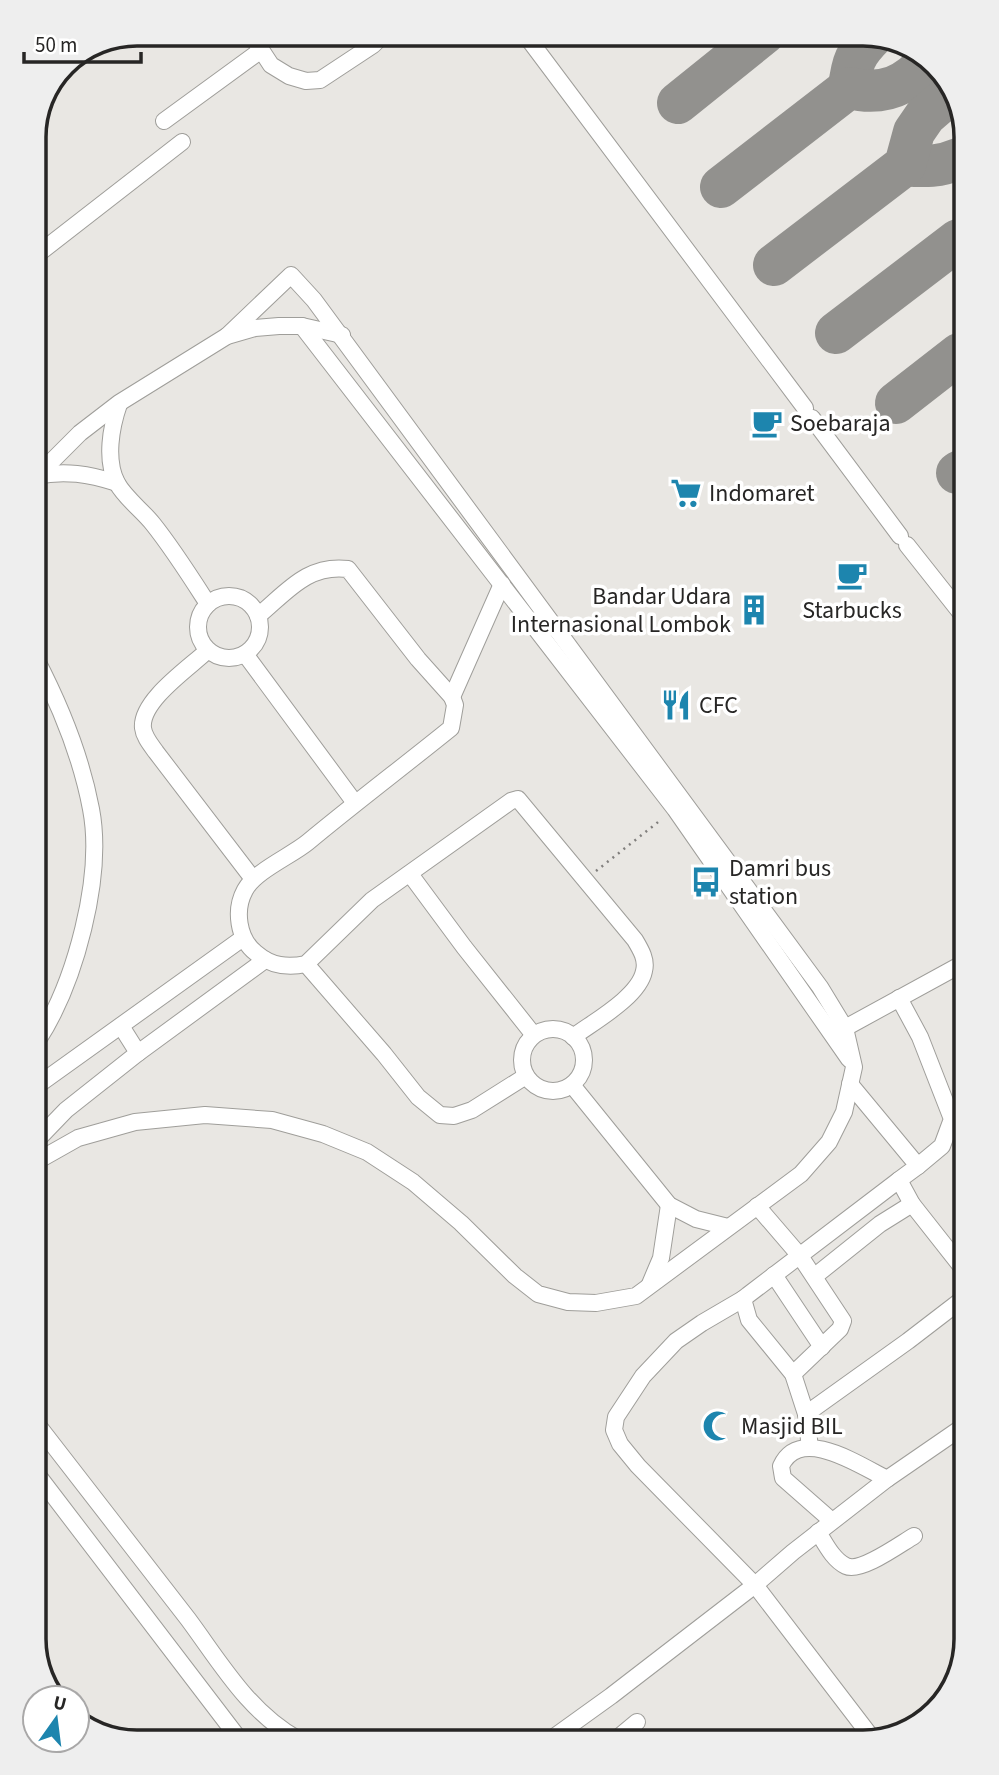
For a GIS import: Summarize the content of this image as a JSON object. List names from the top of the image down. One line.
{"places":{"cafe":["Soebaraja","Starbucks"],"supermarket":["Indomaret"],"building":["Bandar Udara Internasional Lombok"],"restaurant":["CFC"],"bus stop":["Damri bus station"],"mosque":["Masjid BIL"]},"scale_bar":"50 m","north":"top"}
